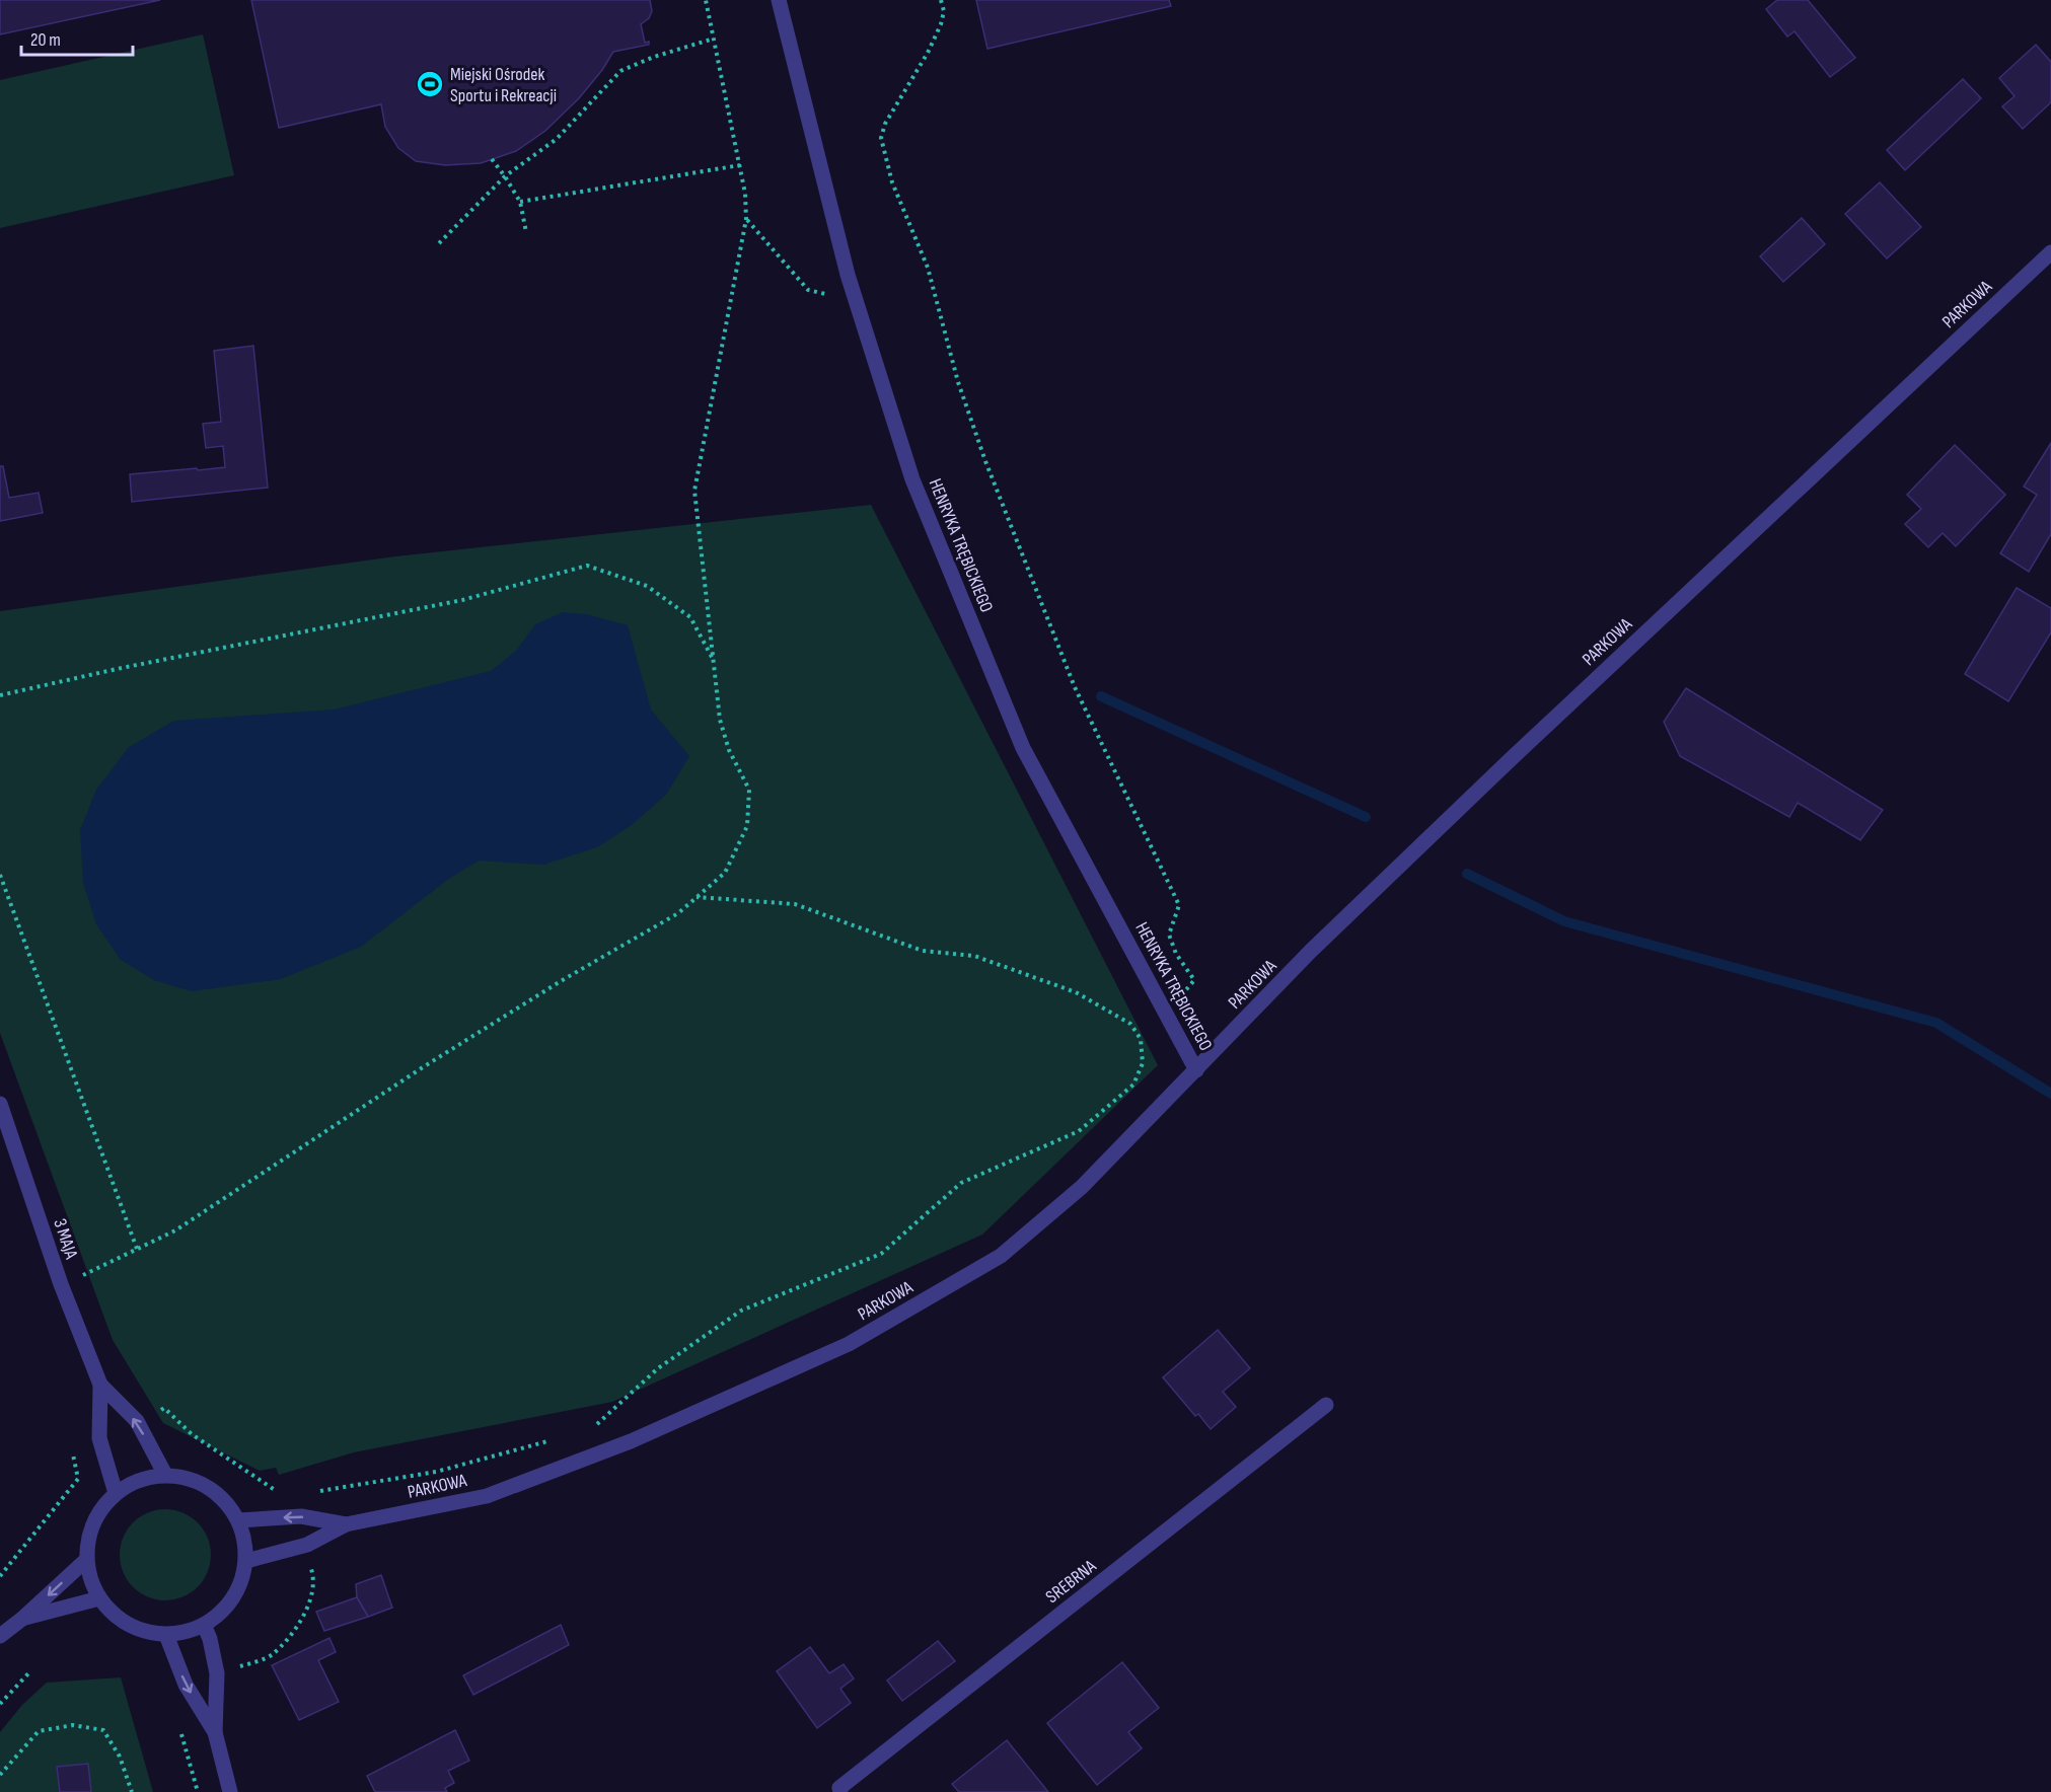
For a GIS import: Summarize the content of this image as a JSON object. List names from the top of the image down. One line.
{"streets":{"street":["PARKOWA","HENRYKA TRĘBICKIEGO","3 MAJA","SREBRNA"]},"crossings":[["PARKOWA","HENRYKA TRĘBICKIEGO"],["PARKOWA","3 MAJA"]],"places":{"sports":["Miejski Ośrodek Sportu i Rekreacji"]},"scale_bar":"20 m"}
